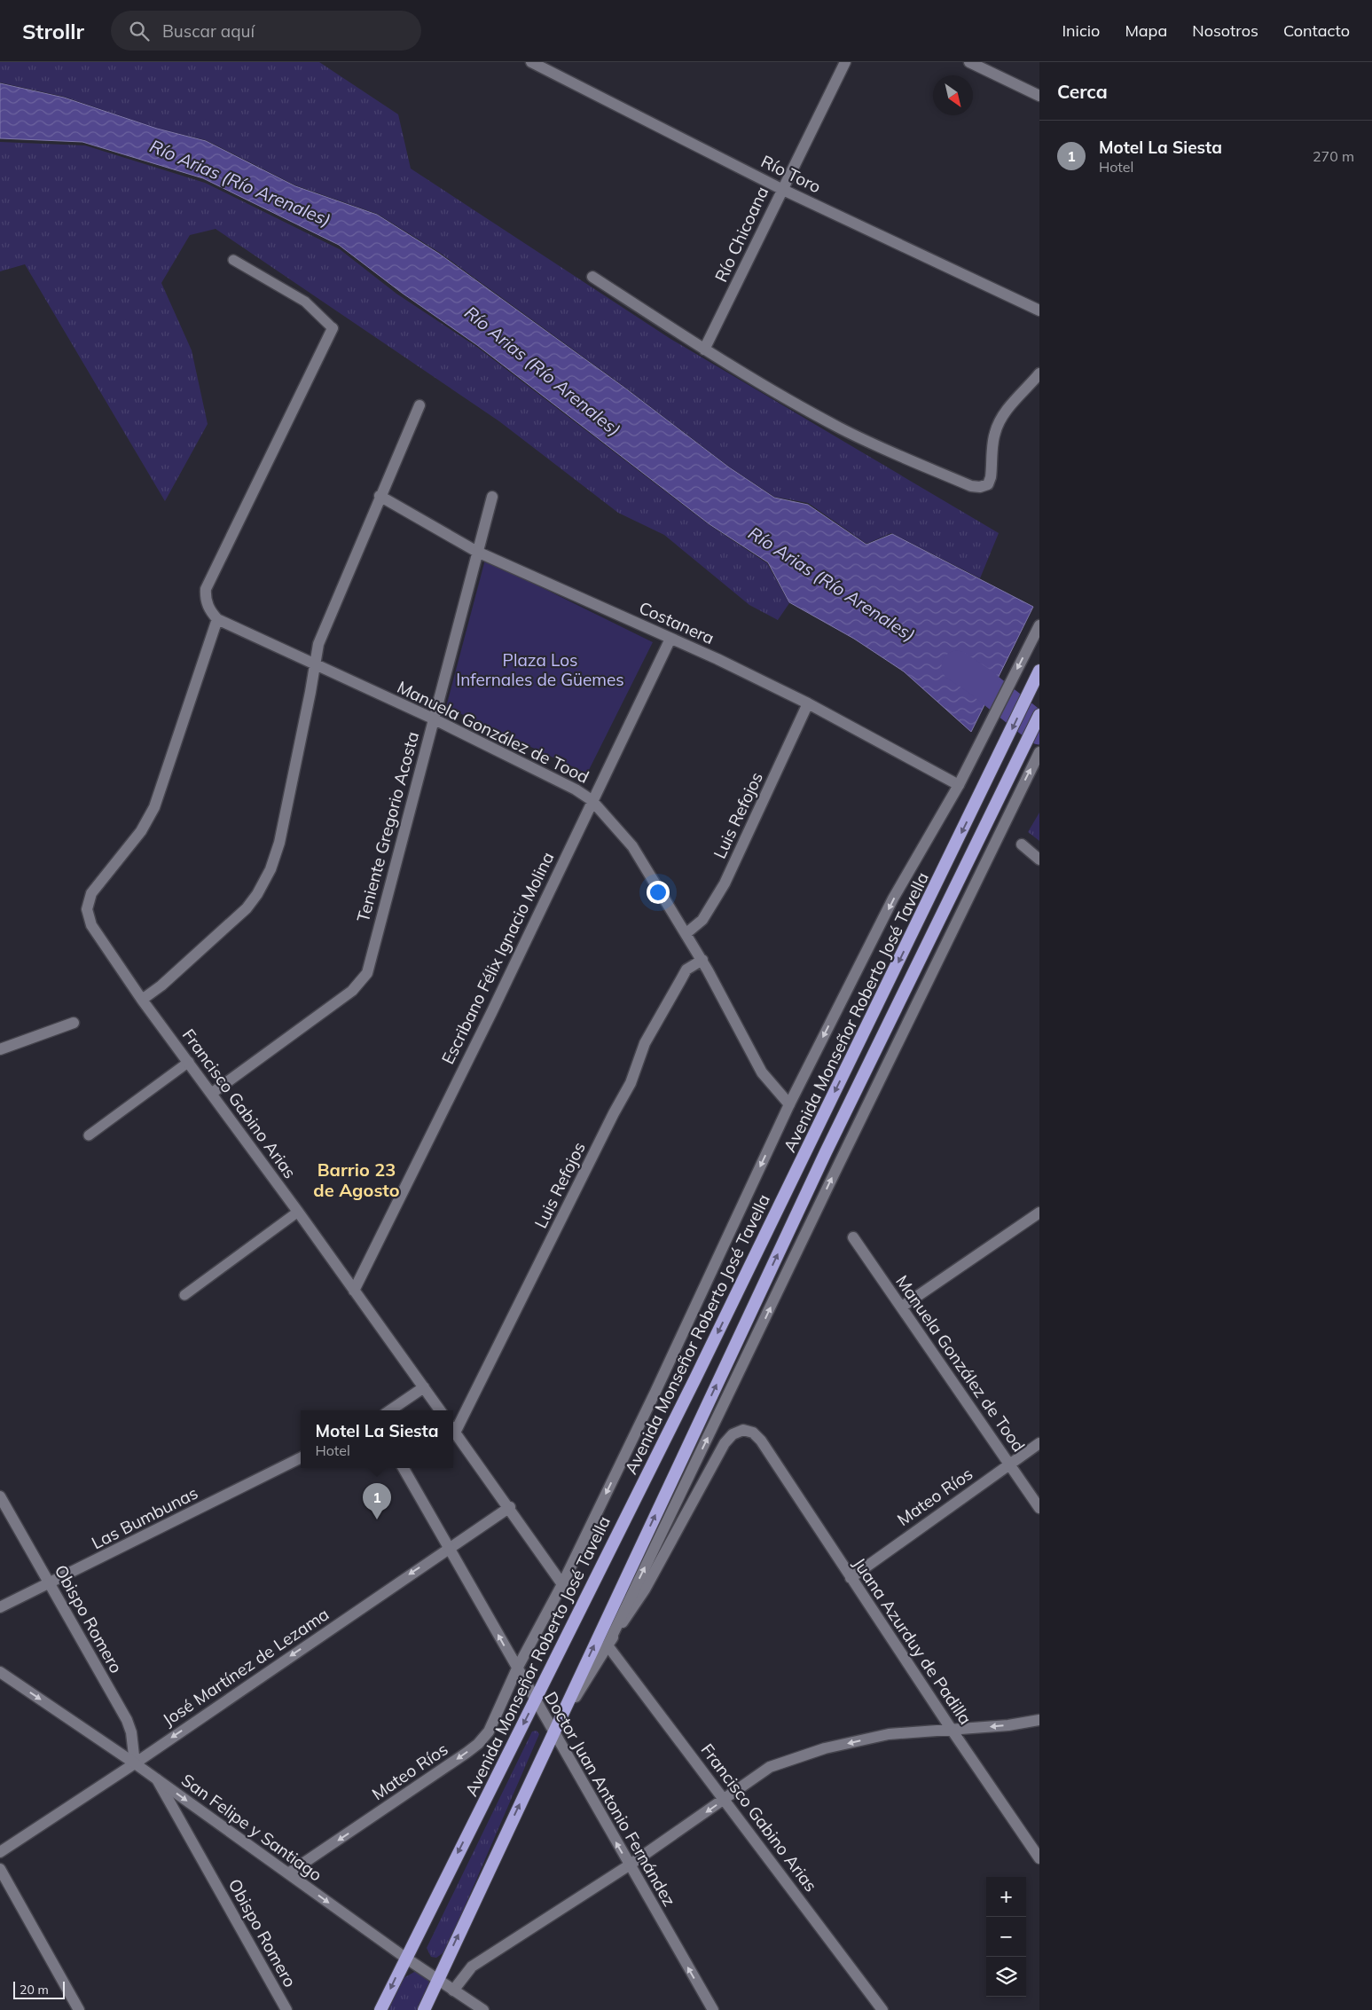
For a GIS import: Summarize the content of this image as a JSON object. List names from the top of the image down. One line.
{"streets":{"highway":["Avenida Monseñor Roberto José Tavella"],"street":["Río Toro","Río Chicoana","Costanera","Manuela González de Tood","Luis Refojos","Teniente Gregorio Acosta","Escribano Félix Ignacio Molina","Francisco Gabino Arias","Mateo Ríos","Las Bumbunas","Obispo Romero","Juana Azurduy de Padilla","José Martínez de Lezama","Doctor Juan Antonio Fernández","San Felipe y Santiago"]},"crossings":[["Río Toro","Río Chicoana"],["Costanera","Luis Refojos"],["Costanera","Teniente Gregorio Acosta"],["Costanera","Escribano Félix Ignacio Molina"],["Costanera","Mateo Ríos"],["Manuela González de Tood","Luis Refojos"],["Manuela González de Tood","Teniente Gregorio Acosta"],["Manuela González de Tood","Escribano Félix Ignacio Molina"],["Manuela González de Tood","Francisco Gabino Arias"],["Manuela González de Tood","Mateo Ríos"],["Teniente Gregorio Acosta","Francisco Gabino Arias"],["Escribano Félix Ignacio Molina","Francisco Gabino Arias"],["Avenida Monseñor Roberto José Tavella","Doctor Juan Antonio Fernández"],["Avenida Monseñor Roberto José Tavella","San Felipe y Santiago"],["Francisco Gabino Arias","Juana Azurduy de Padilla"],["Mateo Ríos","Juana Azurduy de Padilla"],["Mateo Ríos","Doctor Juan Antonio Fernández"],["Mateo Ríos","San Felipe y Santiago"],["Las Bumbunas","Obispo Romero"],["Obispo Romero","José Martínez de Lezama"],["Obispo Romero","San Felipe y Santiago"],["José Martínez de Lezama","Doctor Juan Antonio Fernández"],["José Martínez de Lezama","San Felipe y Santiago"]],"one_way":["José Martínez de Lezama","Doctor Juan Antonio Fernández","San Felipe y Santiago"],"districts":["Barrio 23 de Agosto"],"water":["Río Arias (Río Arenales)"],"parks":["Plaza Los Infernales de Güemes"],"scale_bar":"20 m","north":"bottom right","page":{"header":"Strollr","search":"Buscar aquí","nav":["Inicio","Mapa","Nosotros","Contacto"],"heading":"Cerca","list":[{"mark":"1","name":"Motel La Siesta","note":"Hotel","value":"270 m"}],"popup":["Motel La Siesta","Hotel"],"pins":"1","map_buttons":["+","−"],"scale":"20 m"}}
